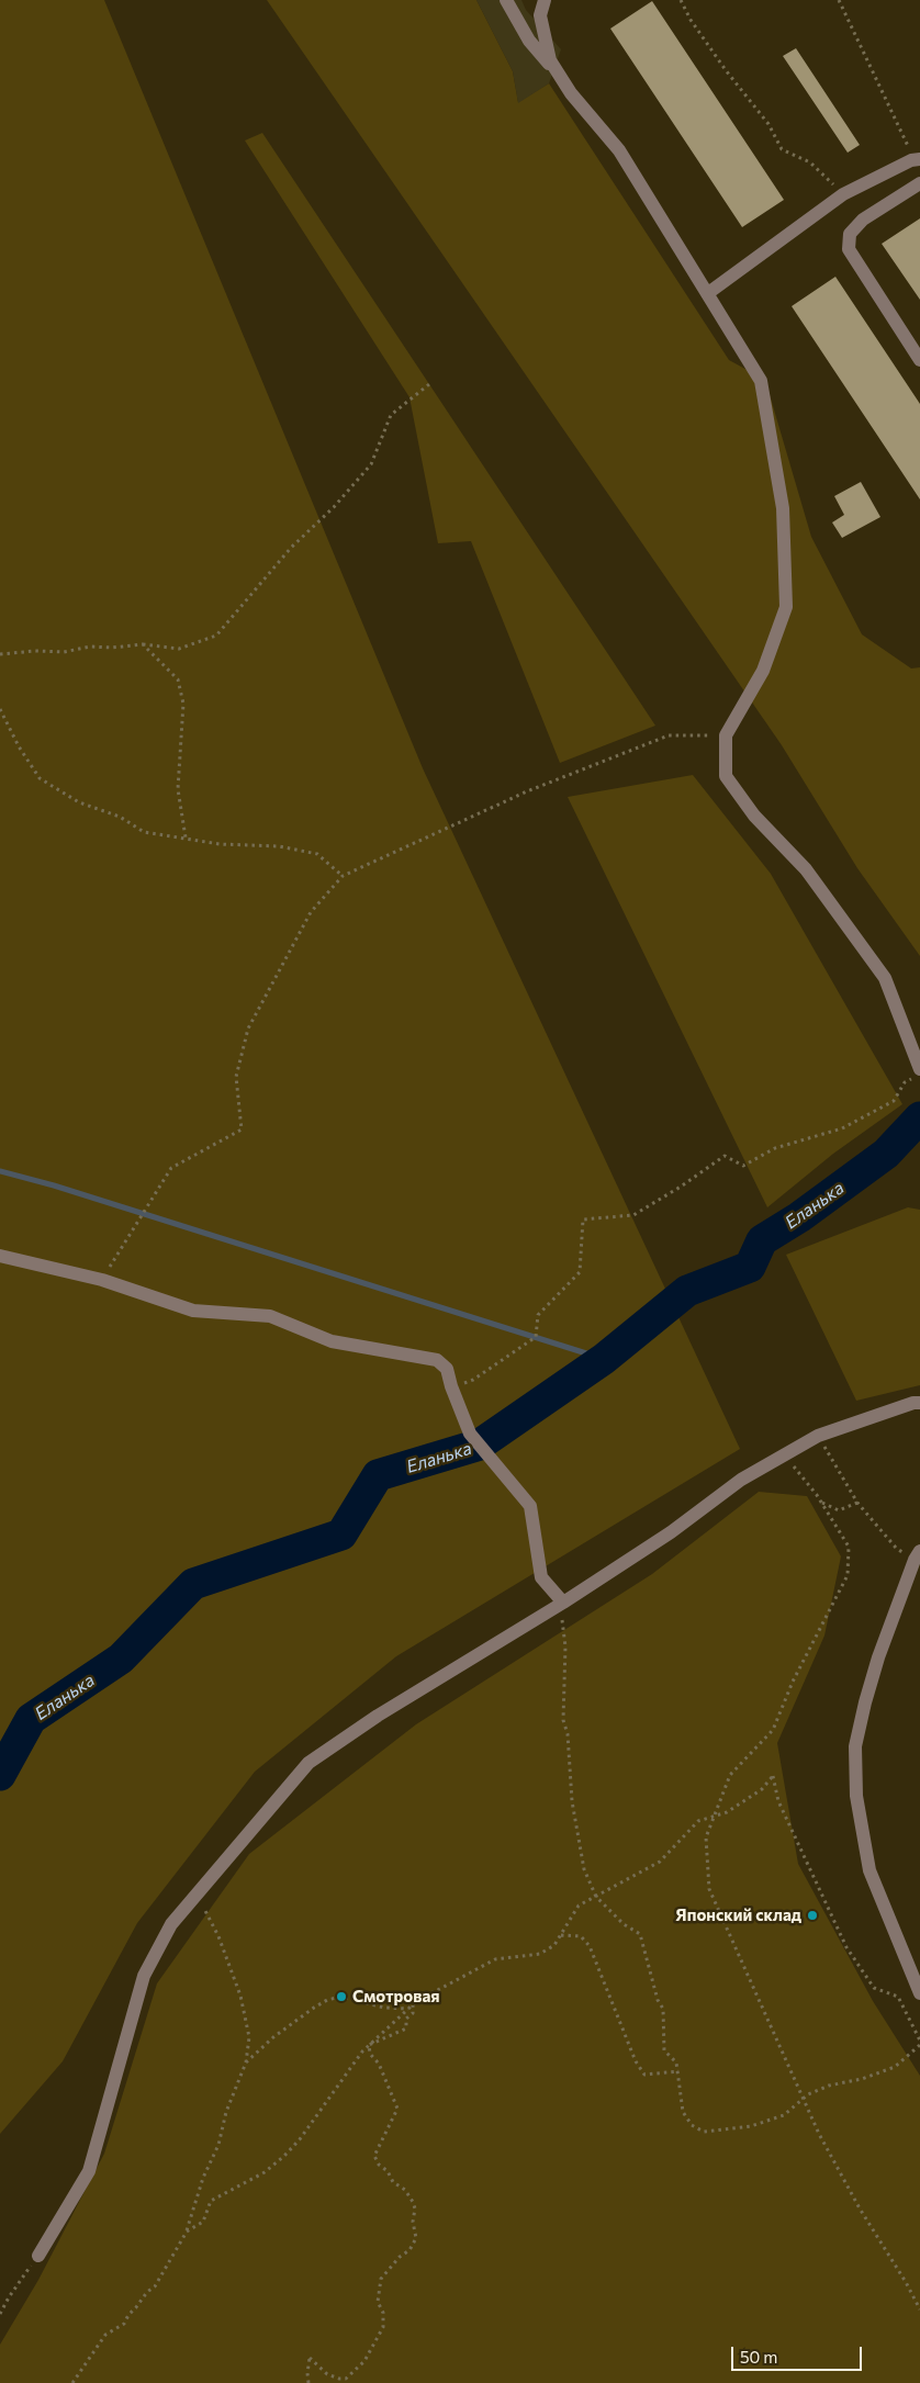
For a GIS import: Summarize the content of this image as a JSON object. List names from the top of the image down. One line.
{"water":["Еланька"],"places":["Японский склад","Смотровая"],"scale_bar":"50 m"}
